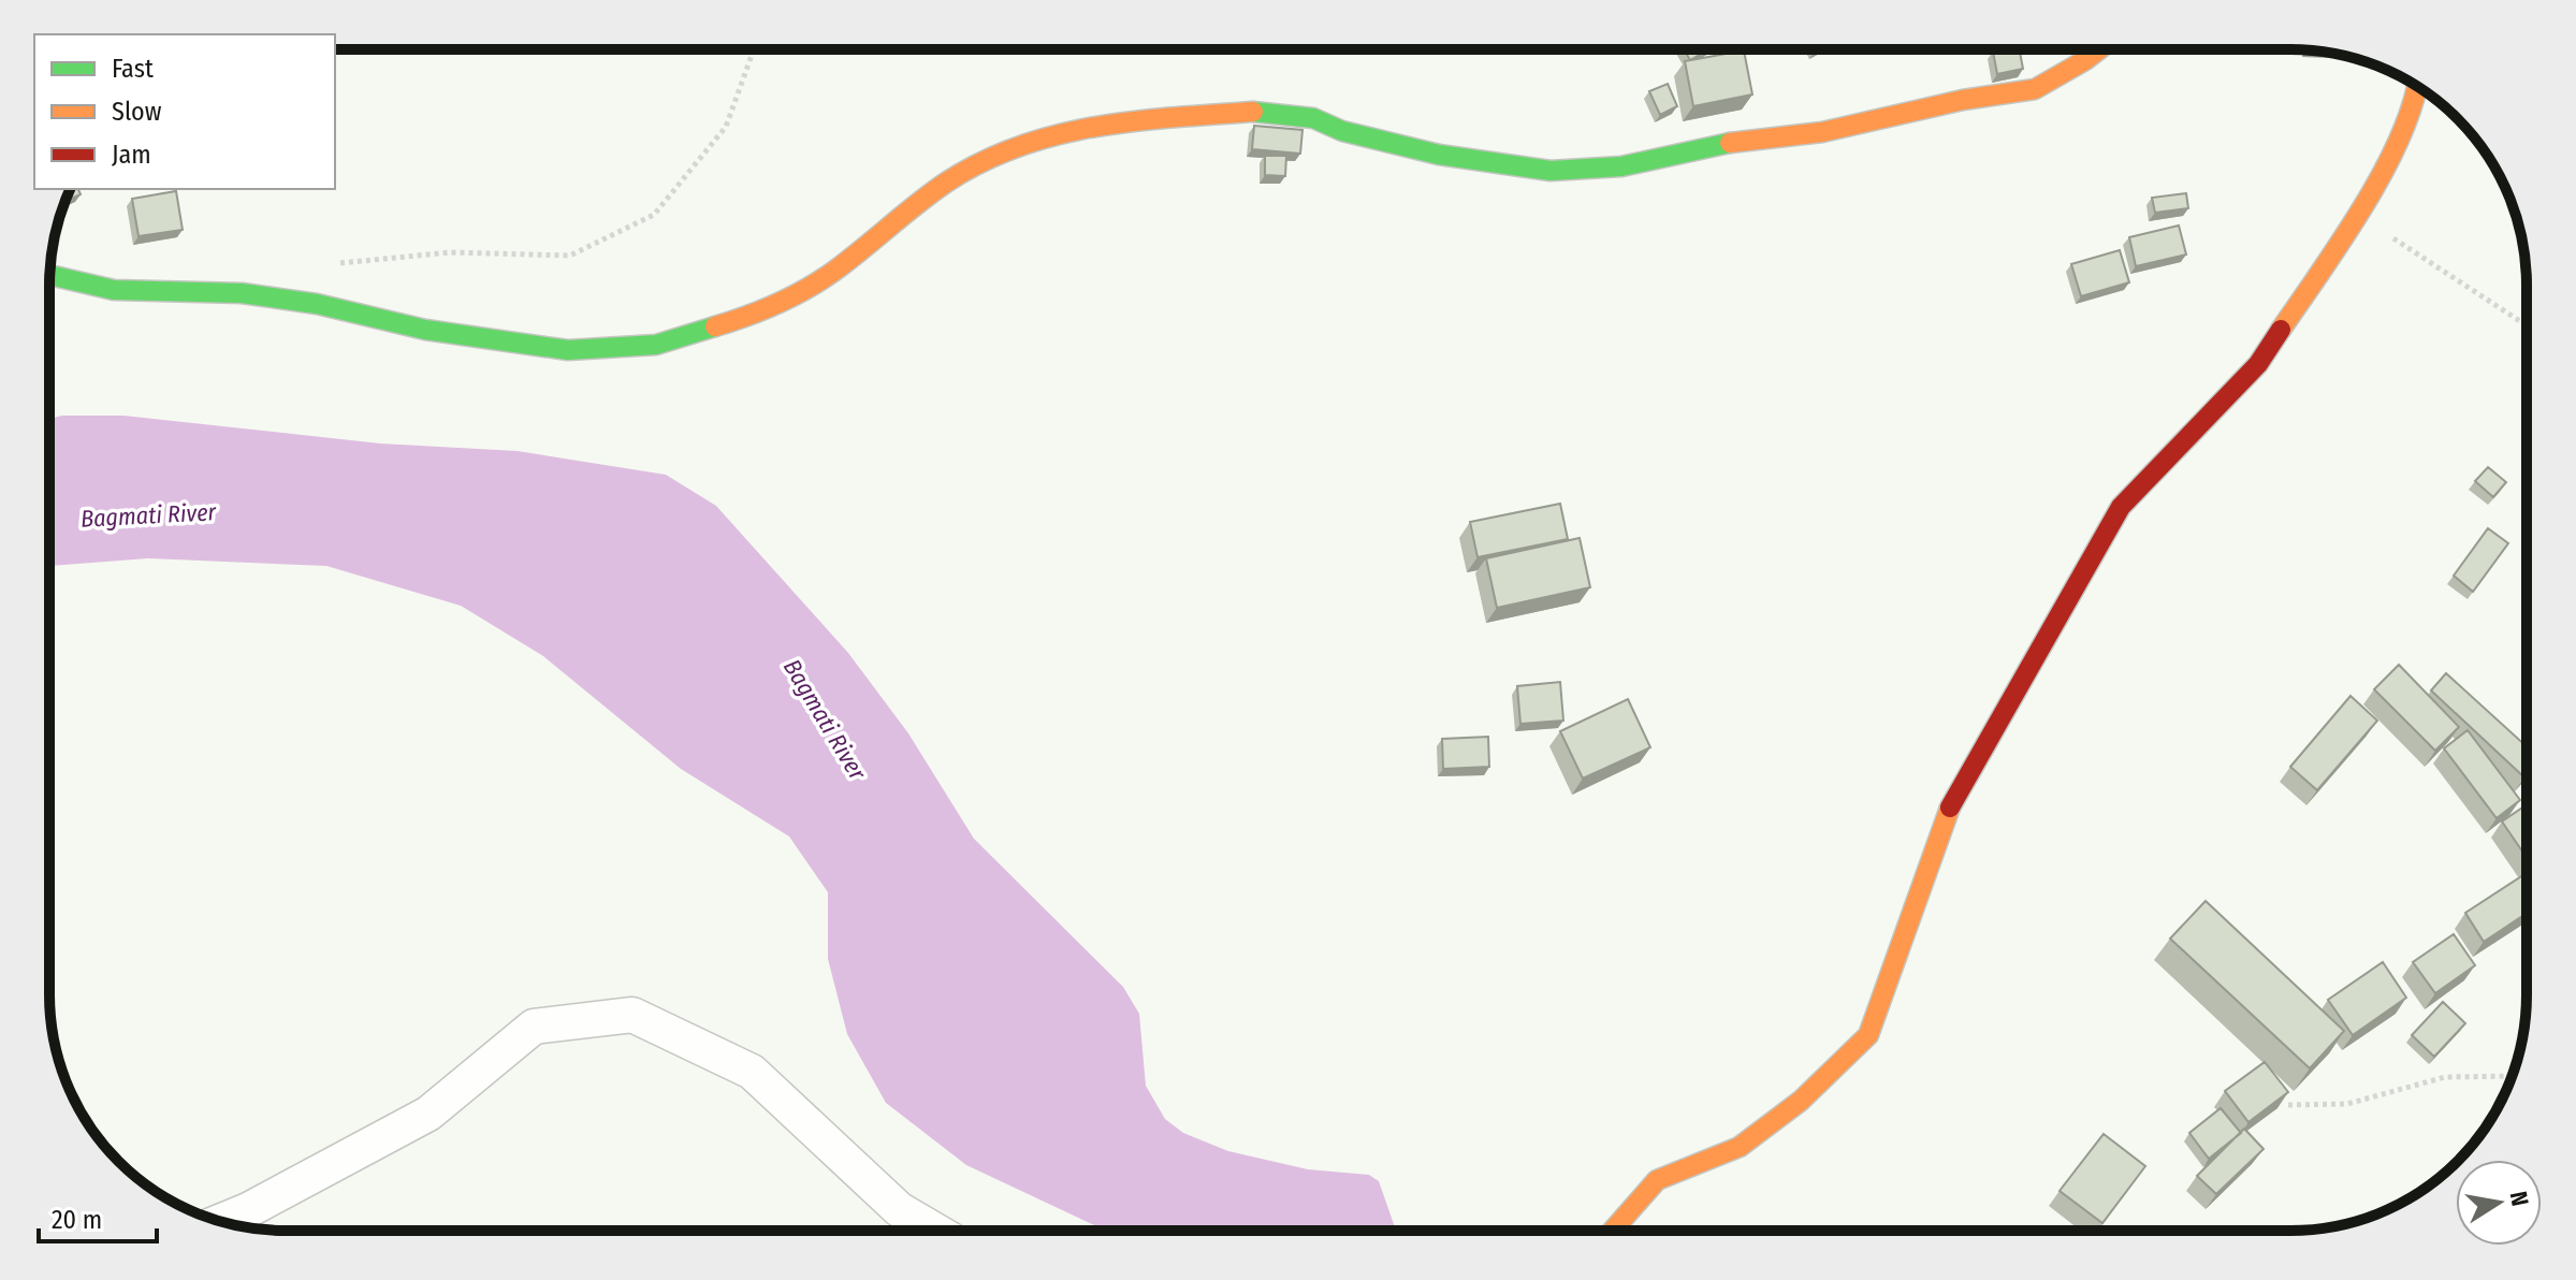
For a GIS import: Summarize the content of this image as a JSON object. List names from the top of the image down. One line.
{"water":["Bagmati River"],"legend":["Fast","Slow","Jam"],"scale_bar":"20 m","north":"right"}
